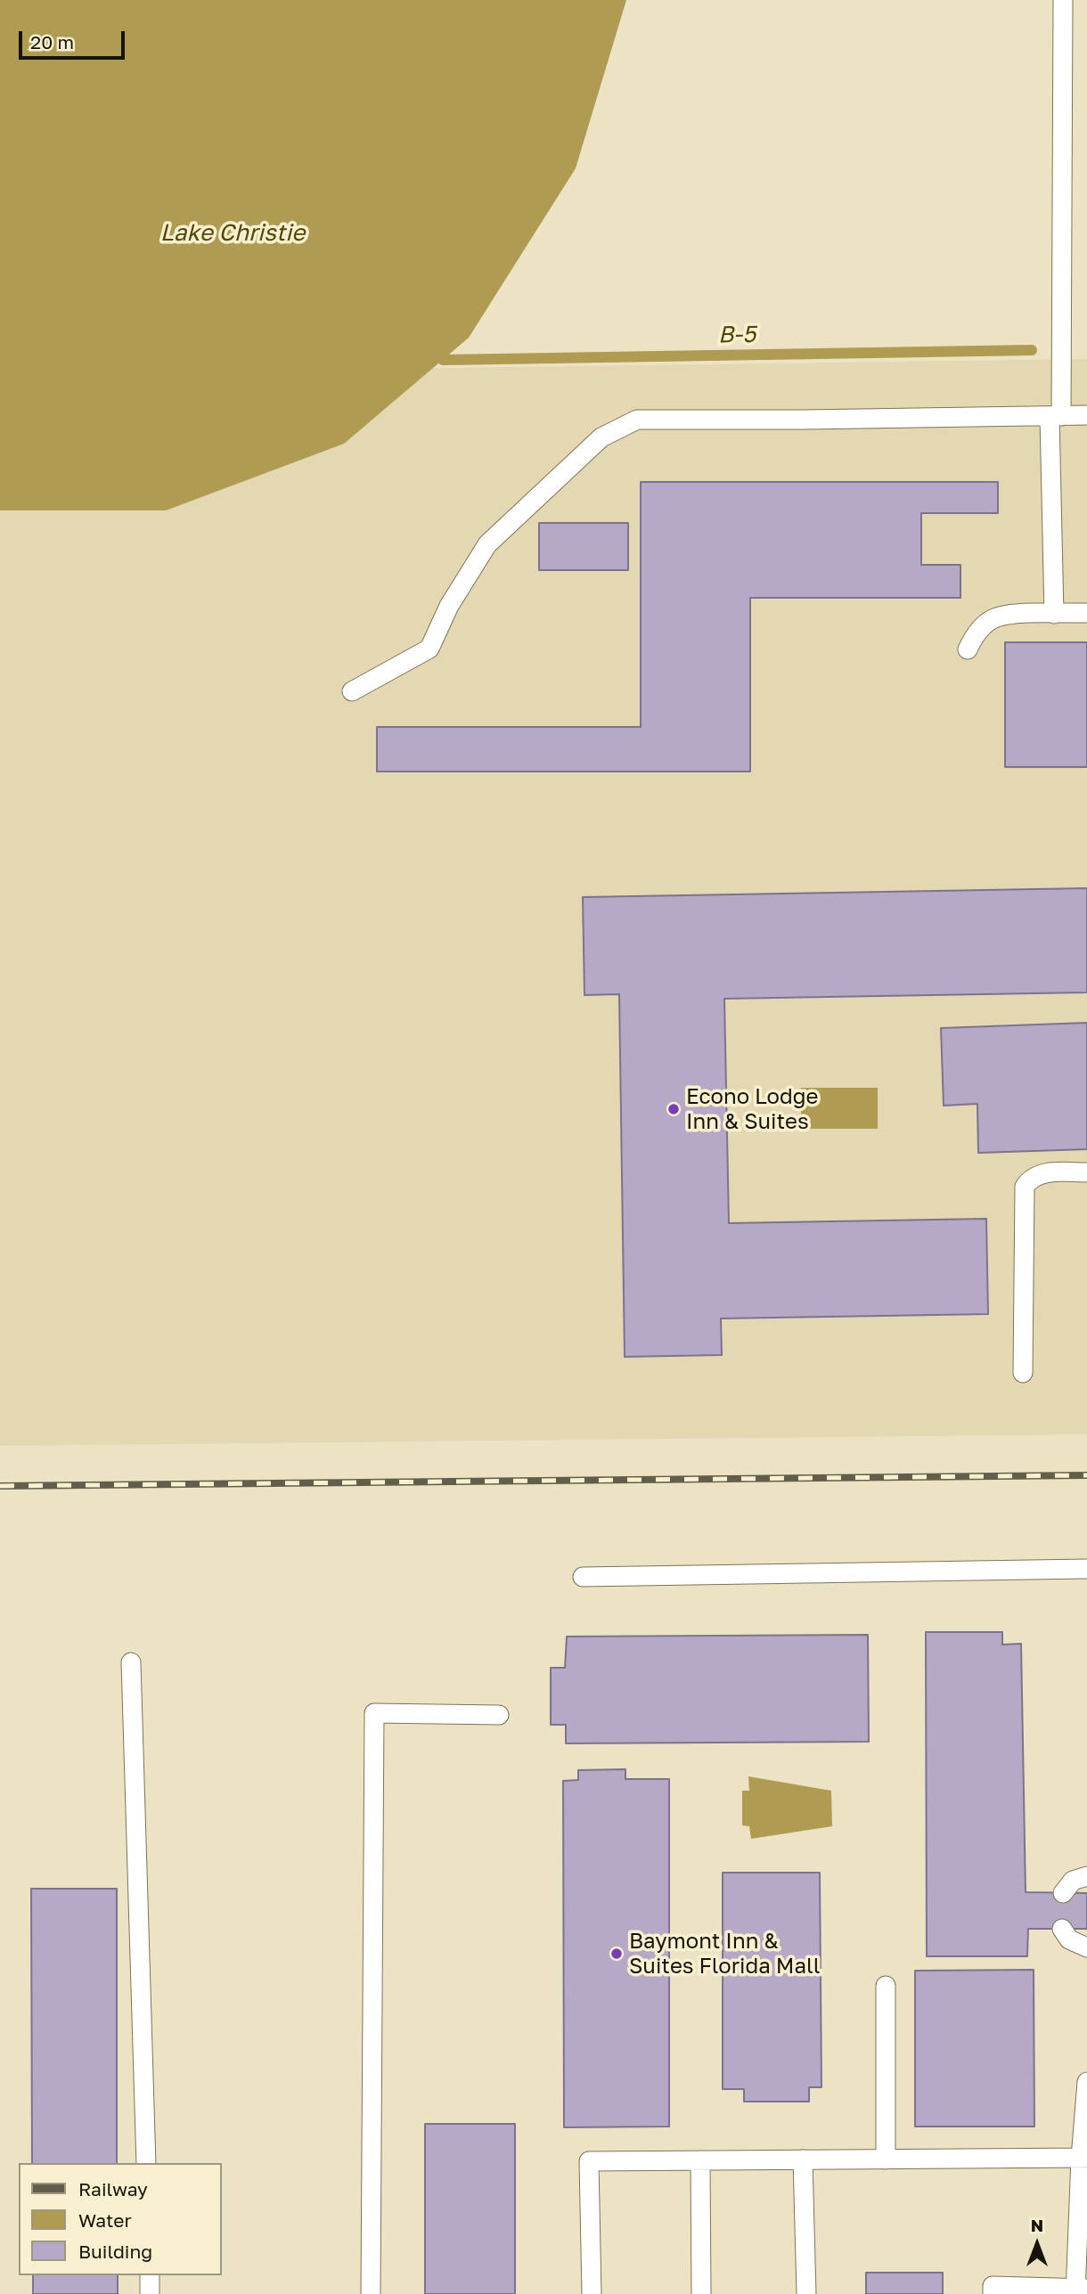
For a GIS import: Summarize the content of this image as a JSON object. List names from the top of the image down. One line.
{"water":["Lake Christie","B-5"],"places":["Econo Lodge Inn & Suites","Baymont Inn & Suites Florida Mall"],"legend":["Railway","Water","Building"],"scale_bar":"20 m","north":"top"}
